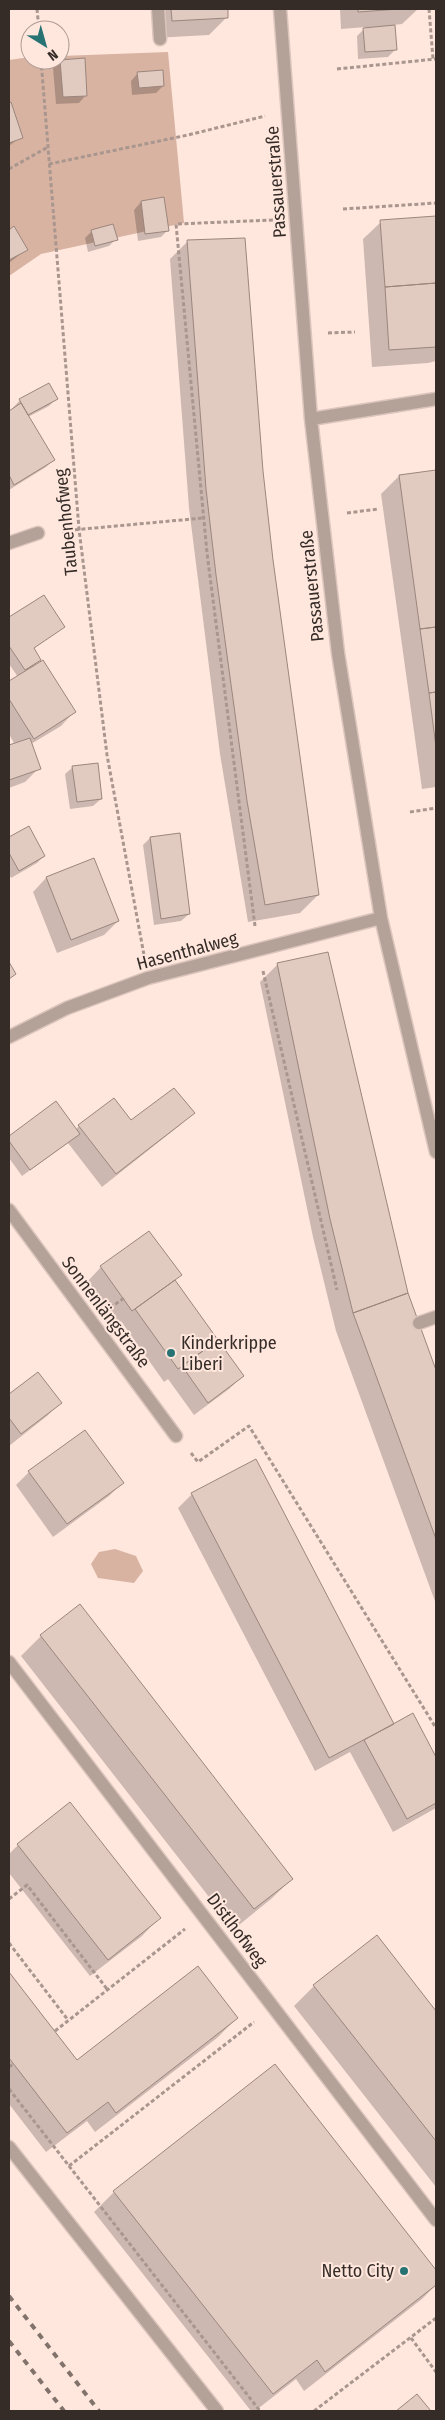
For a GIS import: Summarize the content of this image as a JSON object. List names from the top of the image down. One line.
{"streets":{"street":["Passauerstraße","Hasenthalweg","Sonnenlängstraße","Distlhofweg"],"path":["Taubenhofweg"]},"crossings":[["Passauerstraße","Hasenthalweg"],["Taubenhofweg","Hasenthalweg"]],"places":["Kinderkrippe Liberi","Netto City"],"north":"bottom right"}
